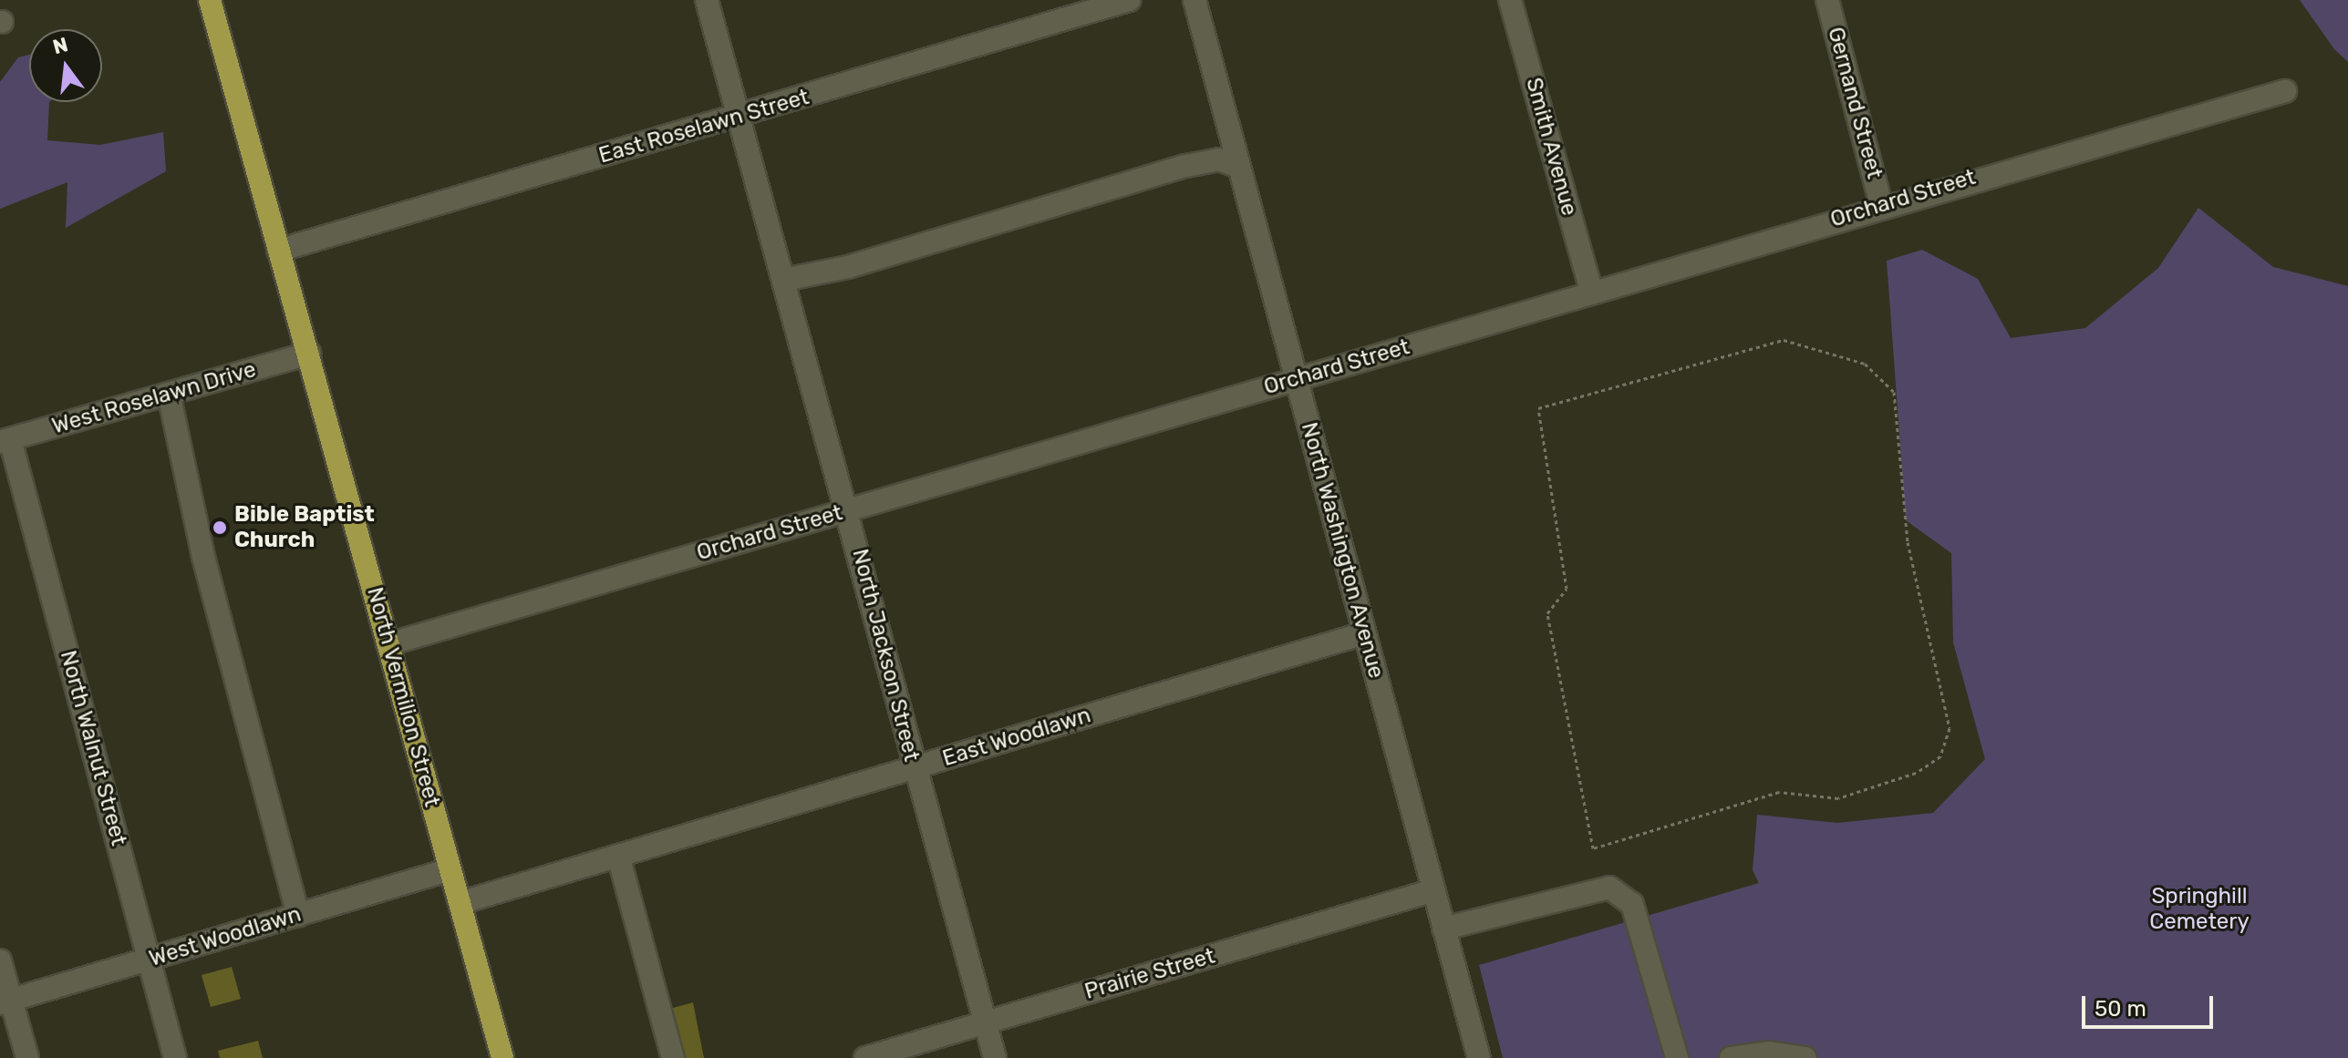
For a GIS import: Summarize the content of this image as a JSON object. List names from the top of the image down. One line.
{"streets":{"main road":["North Vermilion Street"],"street":["Gernand Street","East Roselawn Street","Smith Avenue","Orchard Street","West Roselawn Drive","North Washington Avenue","North Jackson Street","East Woodlawn","North Walnut Street","West Woodlawn","Prairie Street"]},"crossings":[["Gernand Street","Orchard Street"],["East Roselawn Street","North Jackson Street"],["East Roselawn Street","North Vermilion Street"],["Smith Avenue","Orchard Street"],["Orchard Street","North Washington Avenue"],["Orchard Street","North Jackson Street"],["Orchard Street","North Vermilion Street"],["West Roselawn Drive","North Vermilion Street"],["West Roselawn Drive","North Walnut Street"],["North Washington Avenue","East Woodlawn"],["North Washington Avenue","Prairie Street"],["North Jackson Street","East Woodlawn"],["North Jackson Street","Prairie Street"],["North Vermilion Street","East Woodlawn"],["North Vermilion Street","West Woodlawn"],["North Walnut Street","West Woodlawn"]],"parks":["Springhill Cemetery"],"places":["Bible Baptist Church"],"scale_bar":"50 m","north":"top"}
